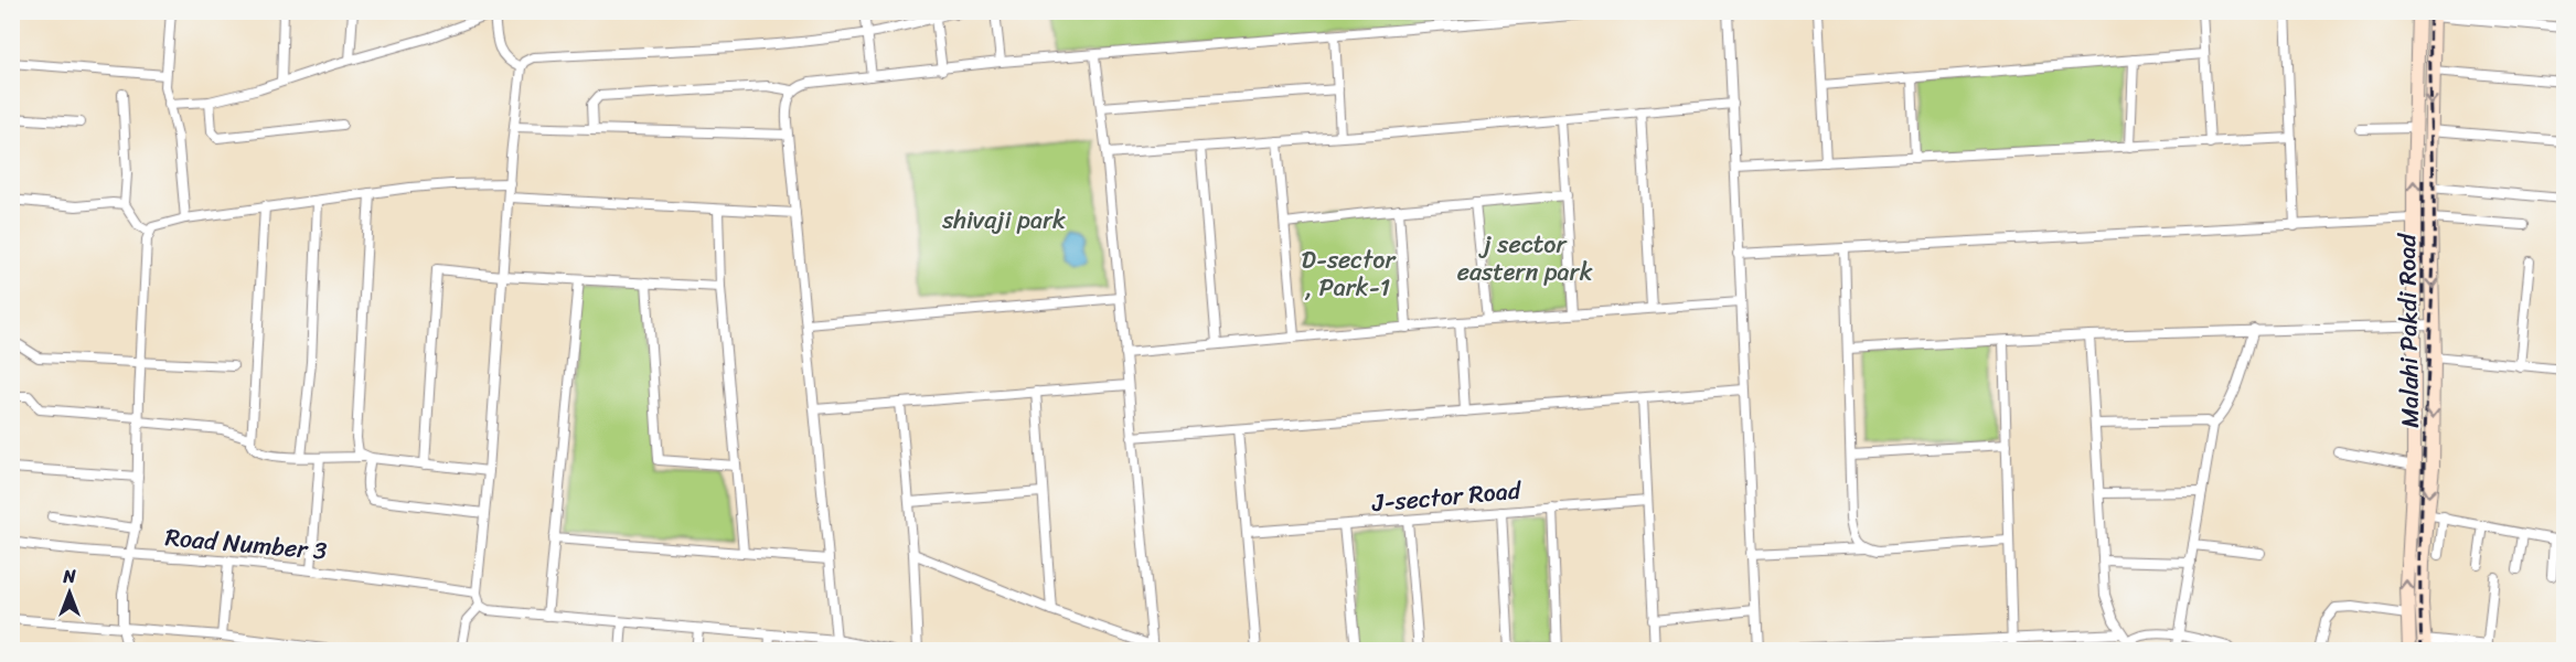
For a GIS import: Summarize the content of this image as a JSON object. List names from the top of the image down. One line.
{"streets":{"main road":["Malahi Pakdi Road"],"street":["J-sector Road","Road Number 3"]},"parks":["shivaji park","j sector eastern park","D-sector , Park-1"],"north":"top"}
